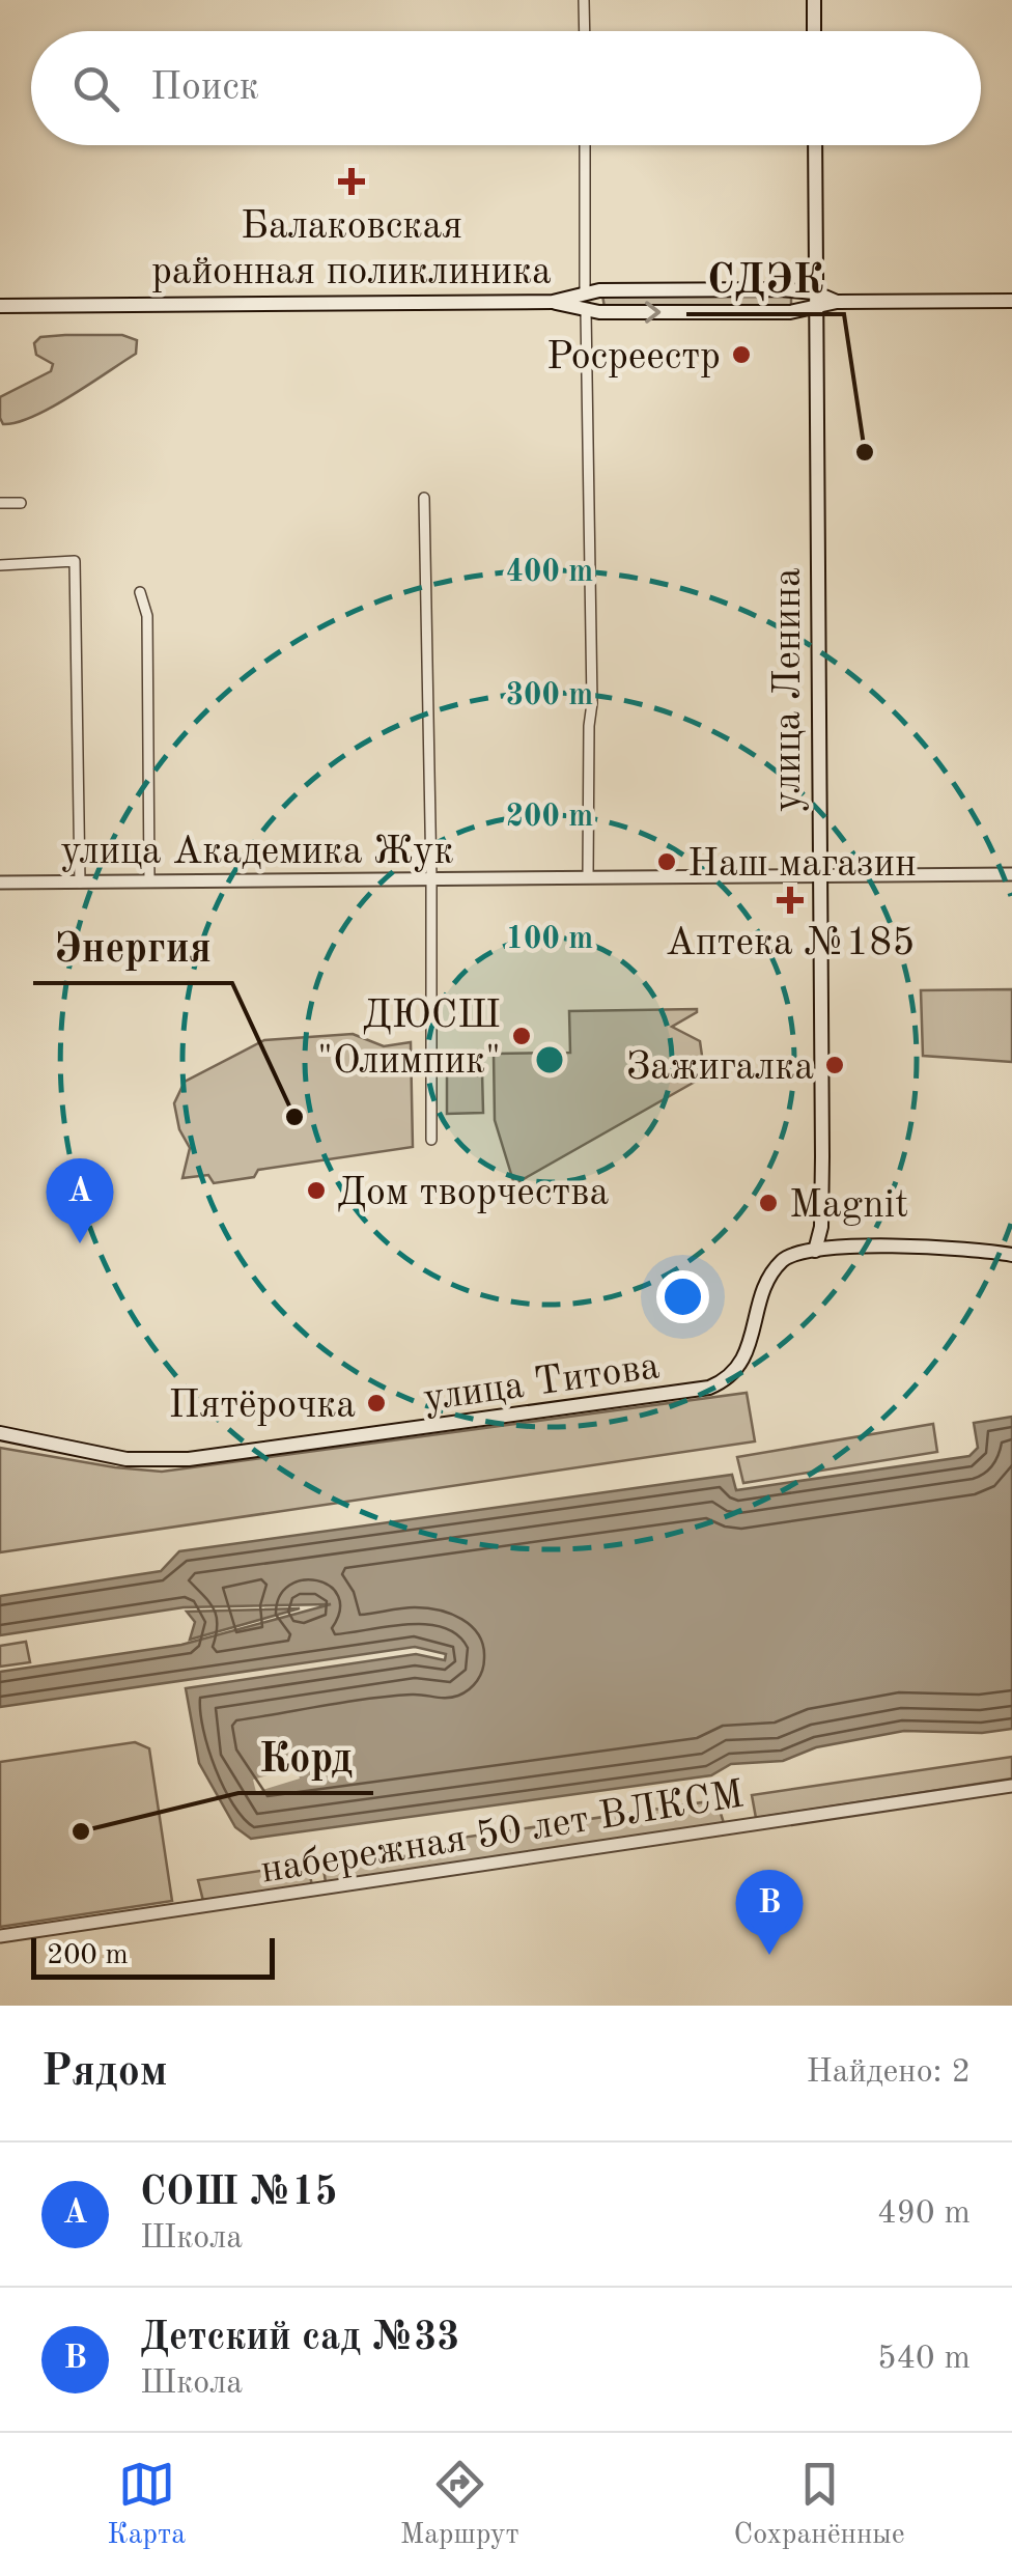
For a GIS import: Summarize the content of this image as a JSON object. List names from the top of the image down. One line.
{"streets":{"main road":["улица Ленина","улица Титова"],"street":["улица Академика Жук","набережная 50 лет ВЛКСМ"]},"crossings":[["улица Ленина","улица Академика Жук"],["улица Ленина","улица Титова"]],"places":{"health":["Балаковская районная поликлиника","Аптека №185"],"other":["Росреестр","СДЭК","Наш магазин","ДЮСШ \"Олимпик\"","Зажигалка","Энергия","Дом творчества","Magnit","Пятёрочка","Корд"]},"scale_bar":"200 m","page":{"search":"Поиск","pins":["A","B"],"scale":"200 m","heading":["Рядом","Найдено: 2"],"list":[{"mark":"A","name":"СОШ №15","note":"Школа","value":"490 m"},{"mark":"B","name":"Детский сад №33","note":"Школа","value":"540 m"}],"nav":["Карта","Маршрут","Сохранённые"]},"rings":["400 m","300 m","200 m","100 m"]}
